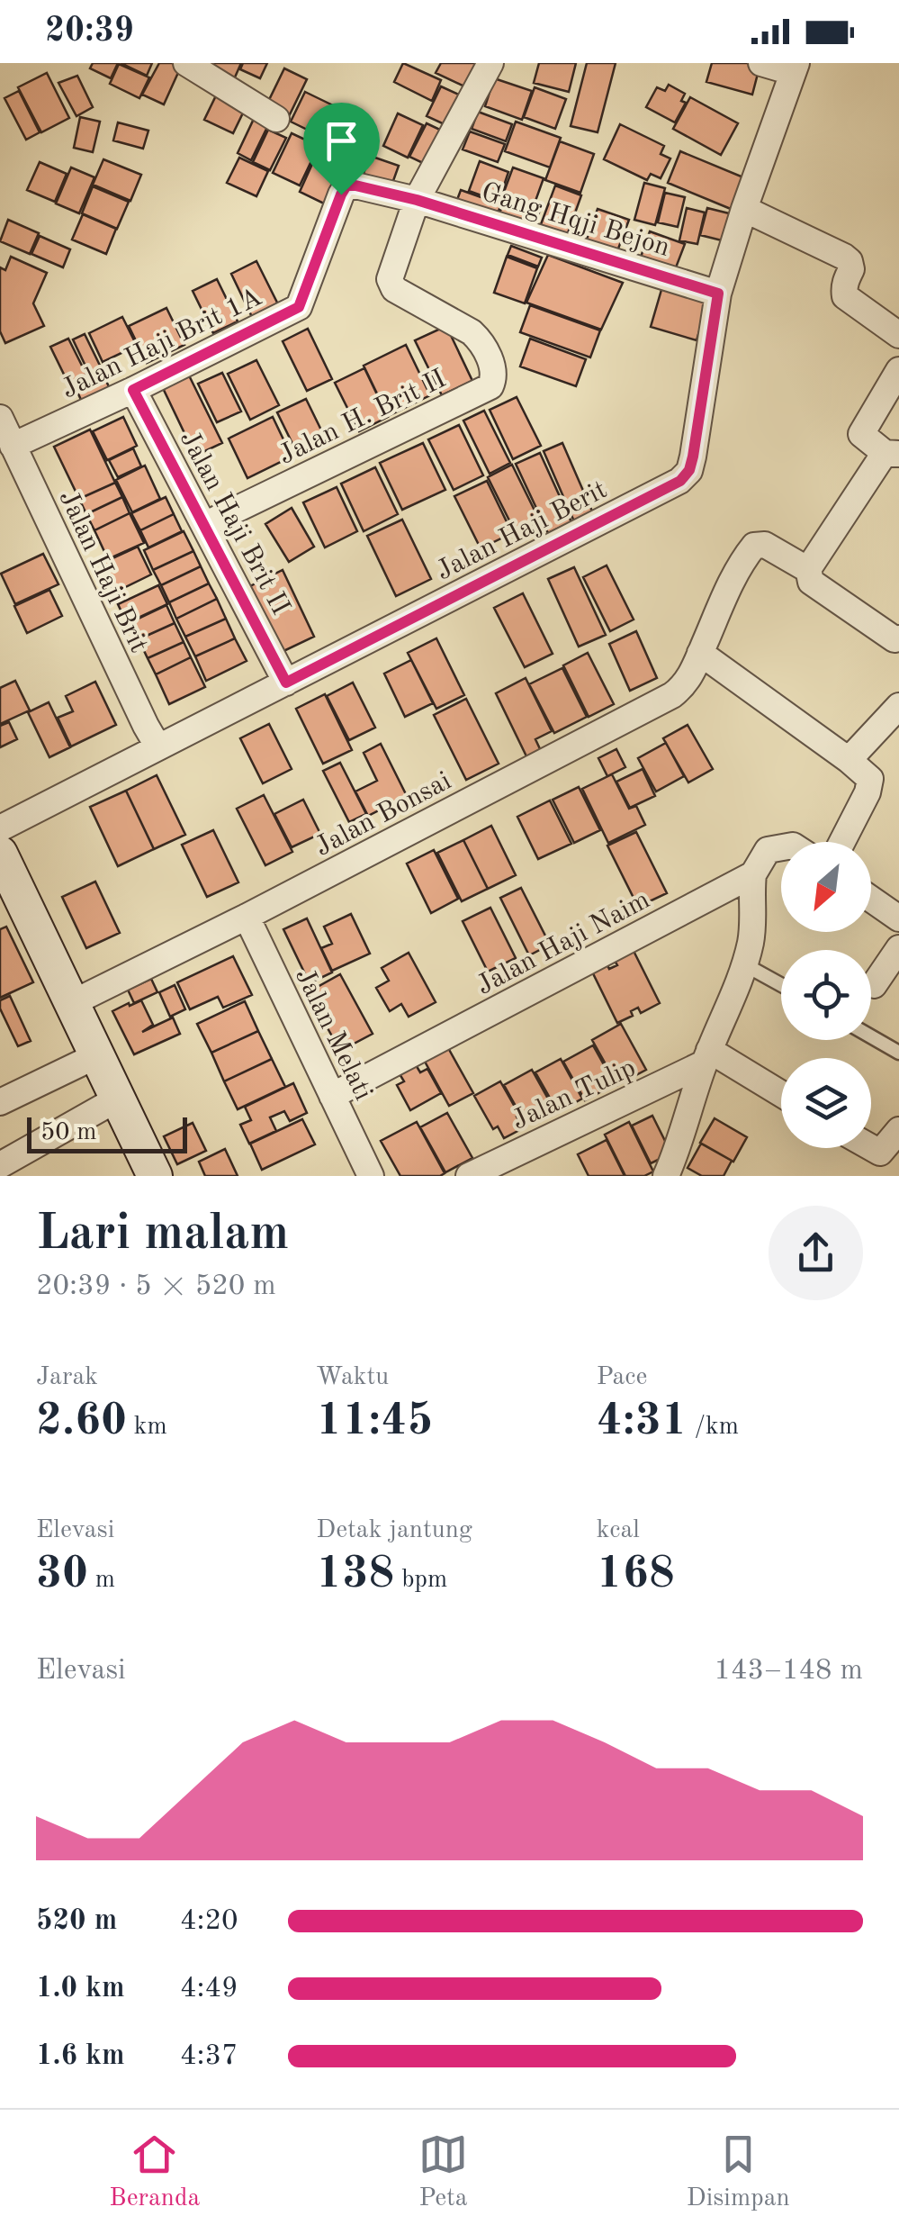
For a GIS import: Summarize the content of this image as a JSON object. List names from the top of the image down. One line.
{"streets":{"street":["Gang Hqji Bejon","Jalan Haji Brit 1A","Jalan H. Brit II","Jalan Haji Brit II","Jalan Haji Berit","Jalan Haji Brit","Jalan Bonsai","Jalan Haji Naim","Jalan Melati","Jalan Tulip"]},"crossings":[["Gang Hqji Bejon","Jalan Haji Brit 1A"],["Gang Hqji Bejon","Jalan H. Brit II"],["Gang Hqji Bejon","Jalan Haji Berit"],["Jalan Haji Brit 1A","Jalan H. Brit II"],["Jalan Haji Brit 1A","Jalan Haji Brit II"],["Jalan Haji Brit 1A","Jalan Haji Brit"],["Jalan H. Brit II","Jalan Haji Brit II"],["Jalan Haji Brit II","Jalan Haji Berit"],["Jalan Haji Berit","Jalan Haji Brit"],["Jalan Bonsai","Jalan Melati"],["Jalan Haji Naim","Jalan Melati"]],"scale_bar":"50 m","north":"bottom left","page":{"status":"20:39","scale":"50 m","heading":["Lari malam","20:39 · 5 × 520 m"],"stats":[["Jarak","2.60 km"],["Waktu","11:45"],["Pace","4:31 /km"],["Elevasi","30 m"],["Detak jantung","138 bpm"],["kcal","168"]],"chart":["Elevasi","143–148 m"],"list":[{"name":"520 m","note":"4:20"},{"name":"1.0 km","note":"4:49"},{"name":"1.6 km","note":"4:37"}],"tabs":["Beranda","Peta","Disimpan"]}}
